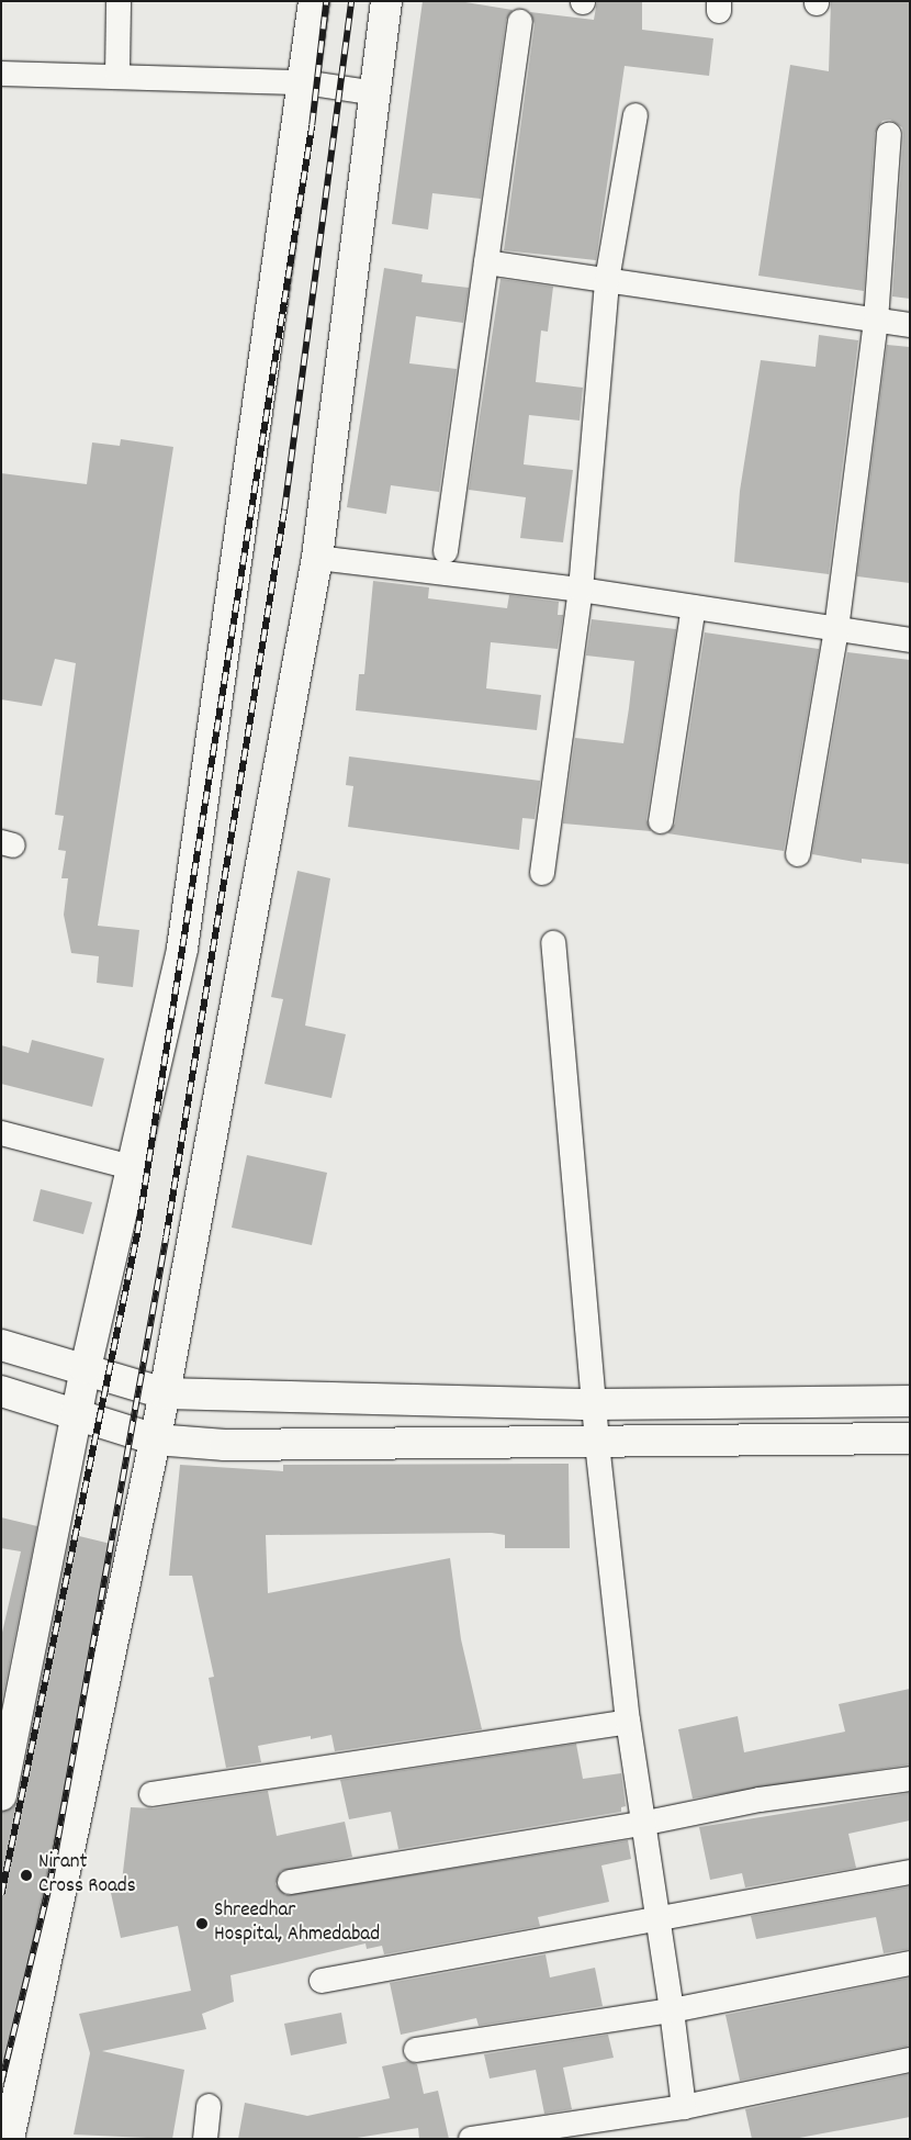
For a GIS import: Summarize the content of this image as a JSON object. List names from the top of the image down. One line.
{"places":["Nirant Cross Roads","Shreedhar Hospital, Ahmedabad"]}
